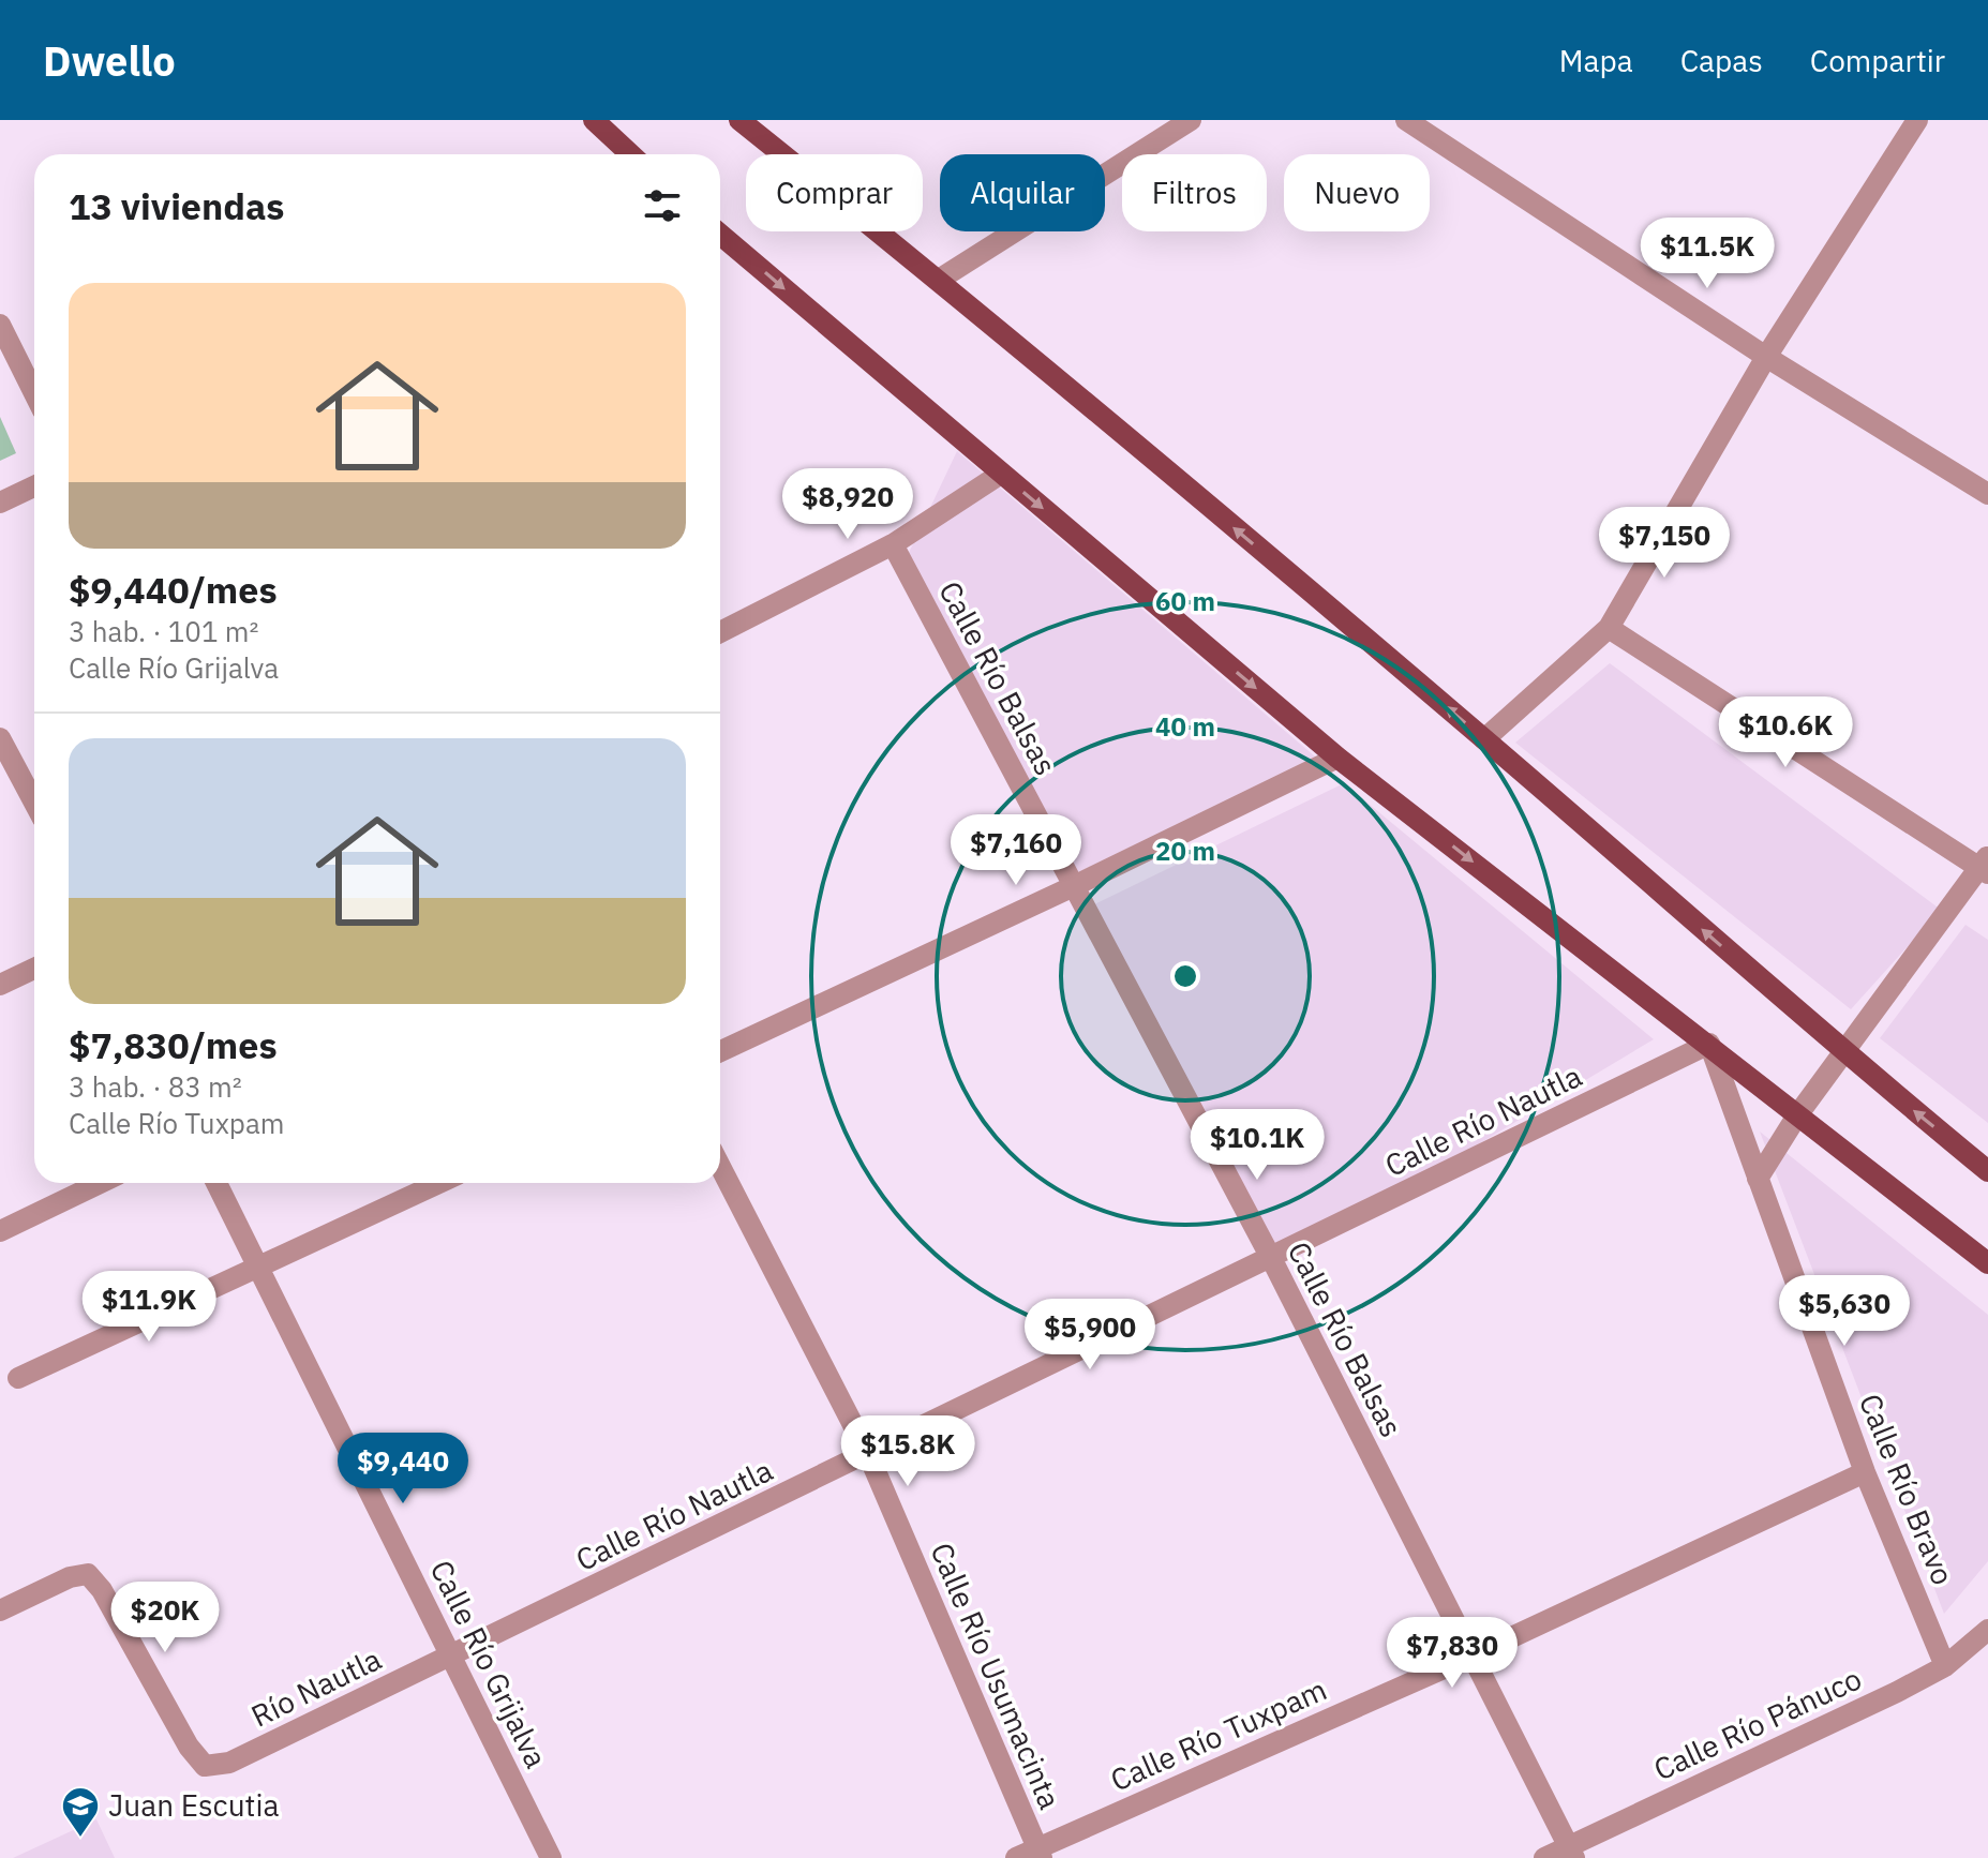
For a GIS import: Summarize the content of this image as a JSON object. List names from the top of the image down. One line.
{"streets":{"street":["Calle Río Balsas","Calle Río Nautla","Calle Río Bravo","Calle Río Grijalva","Calle Río Usumacinta","Río Nautla","Calle Río Pánuco","Calle Río Tuxpam"]},"crossings":[["Calle Río Balsas","Calle Río Nautla"],["Calle Río Balsas","Calle Río Pánuco"],["Calle Río Balsas","Calle Río Tuxpam"],["Calle Río Nautla","Calle Río Bravo"],["Calle Río Nautla","Calle Río Grijalva"],["Calle Río Nautla","Calle Río Usumacinta"],["Calle Río Nautla","Río Nautla"],["Calle Río Bravo","Calle Río Pánuco"],["Calle Río Bravo","Calle Río Tuxpam"],["Calle Río Grijalva","Río Nautla"],["Calle Río Usumacinta","Calle Río Tuxpam"]],"places":{"school or university":["Juan Escutia"]},"page":{"header":"Dwello","nav":["Mapa","Capas","Compartir"],"chip":["Comprar","Alquilar","Filtros","Nuevo"],"heading":"13 viviendas","price":["$11.5K","$8,920","$7,150","$10.6K","$7,160","$10.1K","$11.9K","$5,630","$5,900","$15.8K","$9,440","$20K","$7,830"],"list":[{"name":"$9,440/mes","note":"3 hab. · 101 m² · Calle Río Grijalva"},{"name":"$7,830/mes","note":"3 hab. · 83 m² · Calle Río Tuxpam"}]},"rings":["60 m","40 m","20 m"]}
